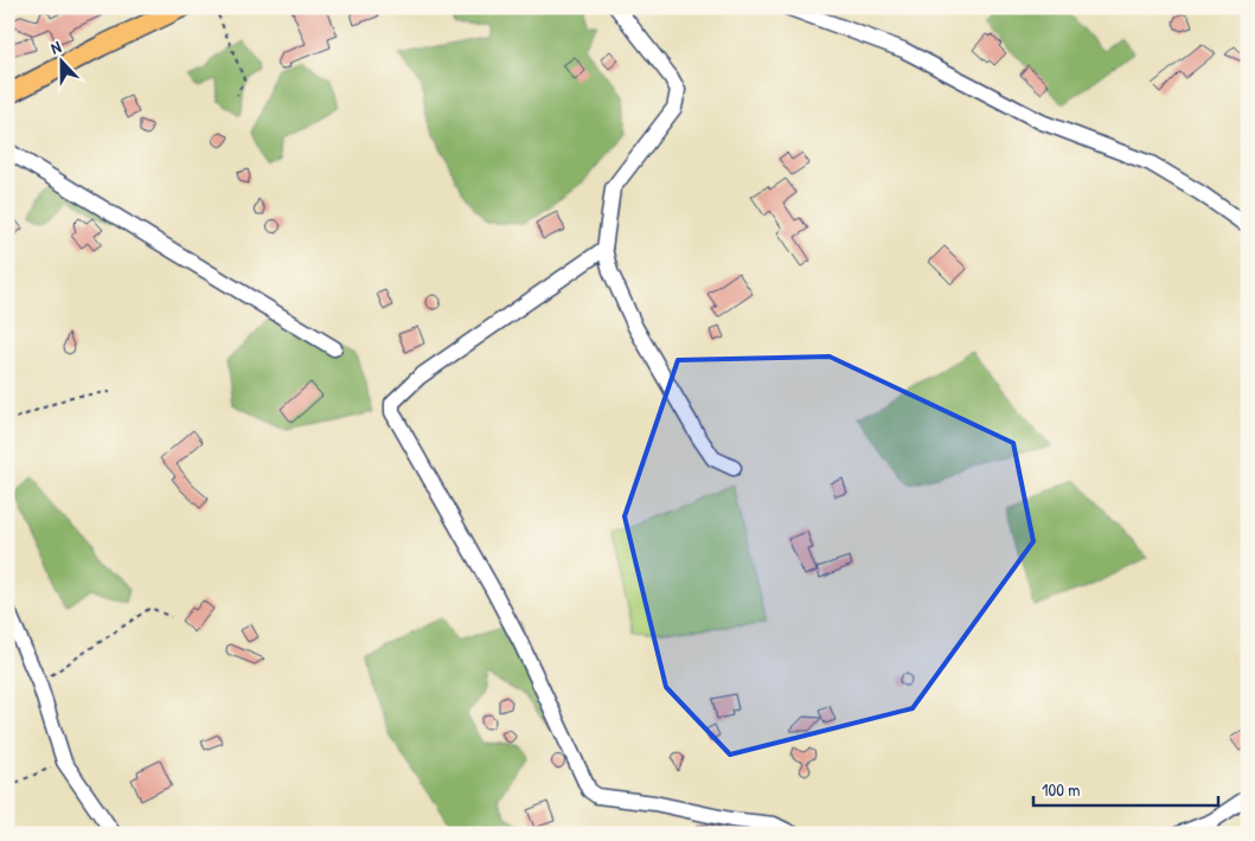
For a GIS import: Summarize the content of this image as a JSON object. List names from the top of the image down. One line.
{"scale_bar":"100 m","north":"top"}
